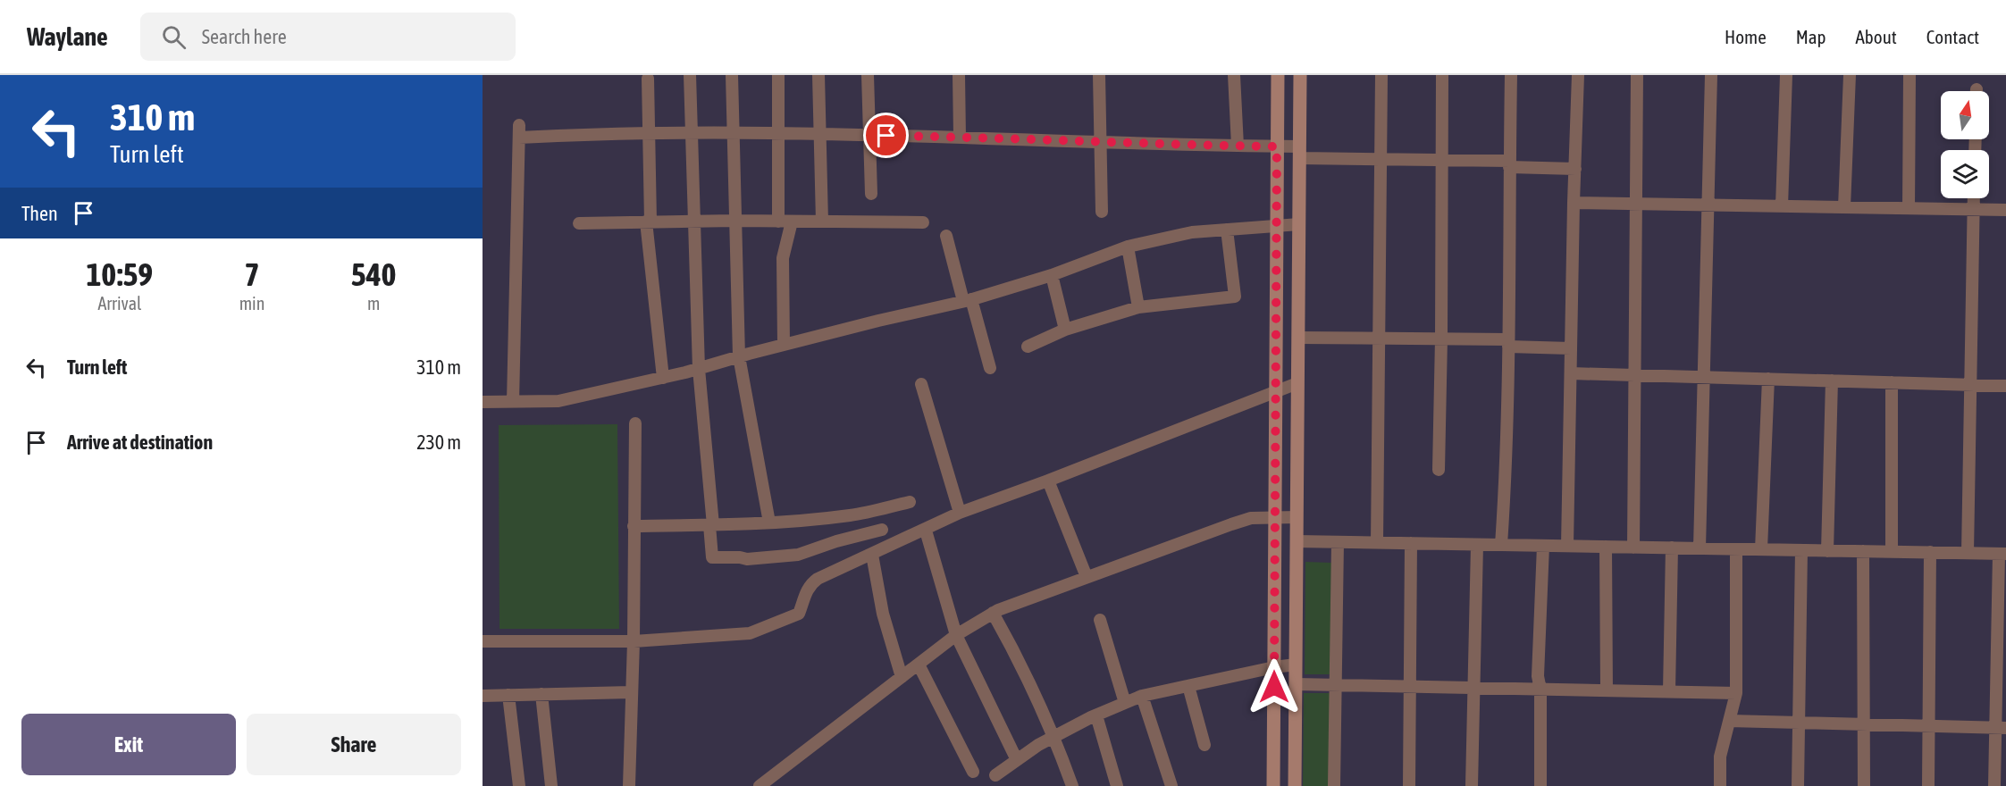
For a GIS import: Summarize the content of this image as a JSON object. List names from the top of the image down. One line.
{"north":"top","page":{"header":"Waylane","search":"Search here","nav":["Home","Map","About","Contact"],"turn":["310 m","Turn left"],"then":"Then","eta":["10:59","Arrival","7","min","540","m"],"list":[{"name":"Turn left","value":"310 m"},{"name":"Arrive at destination","value":"230 m"}],"buttons":["Exit","Share"]}}
